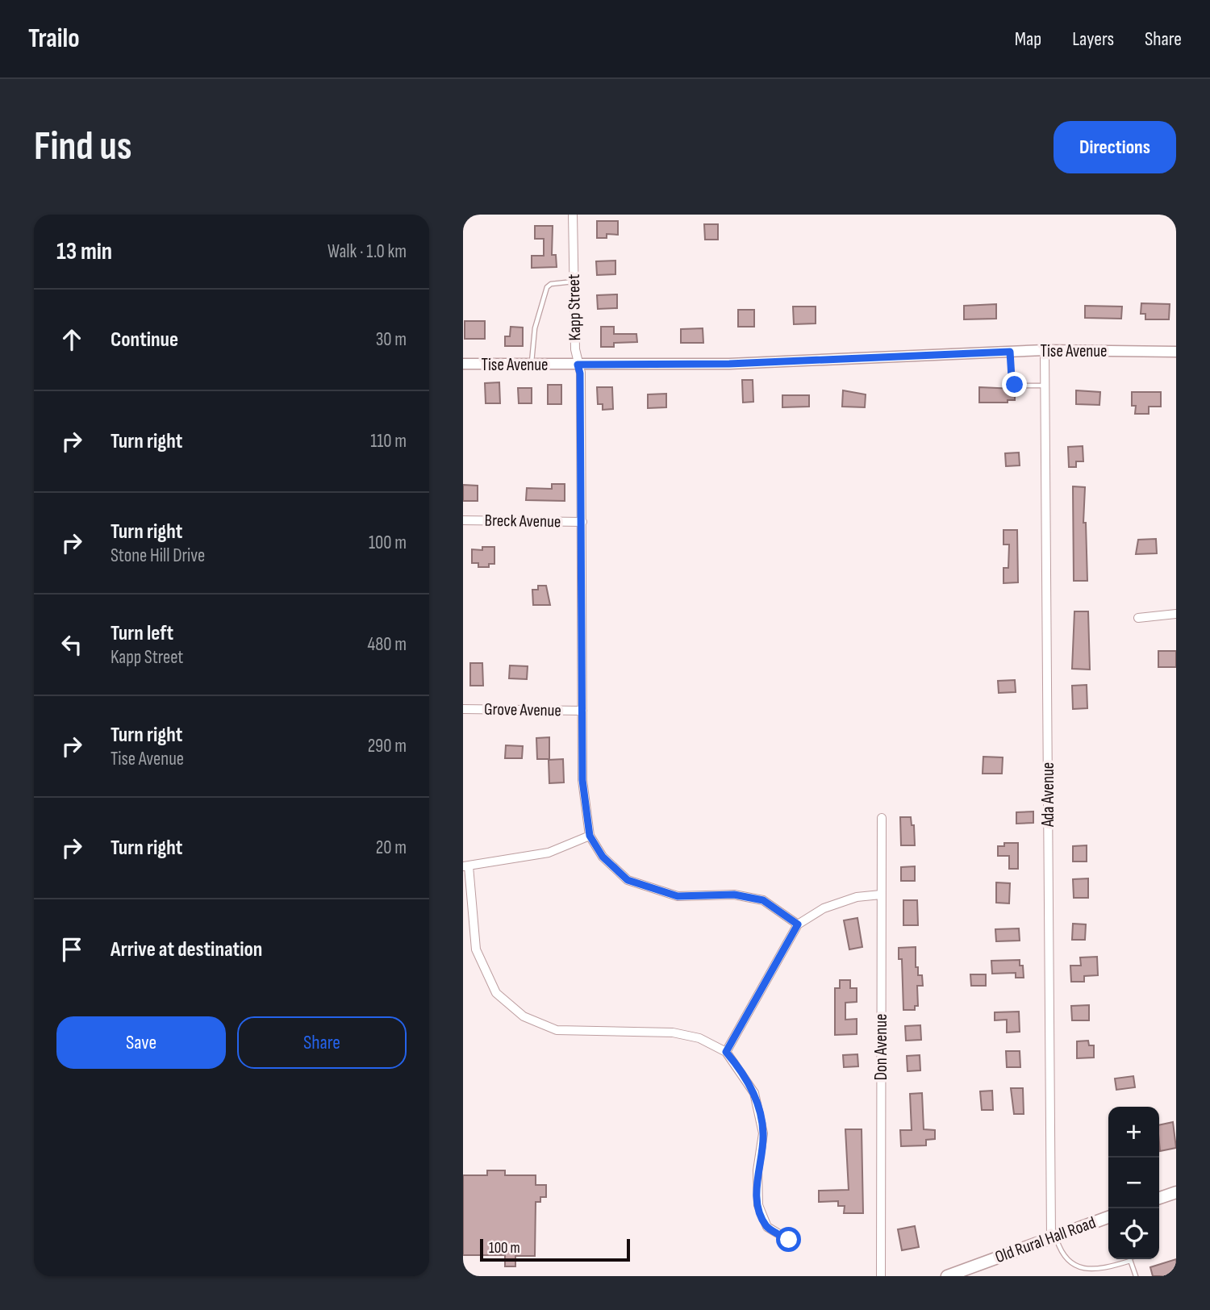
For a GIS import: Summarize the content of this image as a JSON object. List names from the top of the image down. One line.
{"streets":{"main road":["Old Rural Hall Road"],"street":["Kapp Street","Tise Avenue","Breck Avenue","Grove Avenue","Ada Avenue","Don Avenue"]},"crossings":[["Kapp Street","Tise Avenue"],["Kapp Street","Breck Avenue"],["Kapp Street","Grove Avenue"],["Tise Avenue","Ada Avenue"],["Ada Avenue","Old Rural Hall Road"]],"scale_bar":"100 m","page":{"header":"Trailo","nav":["Map","Layers","Share"],"buttons":["Directions",["Save","Share"]],"title":"Find us","heading":["13 min","Walk · 1.0 km"],"list":[["Continue","30 m"],["Turn right","110 m"],["Turn right","Stone Hill Drive","100 m"],["Turn left","Kapp Street","480 m"],["Turn right","Tise Avenue","290 m"],["Turn right","20 m"],"Arrive at destination"],"map_buttons":["+","−"],"scale":"100 m"}}
